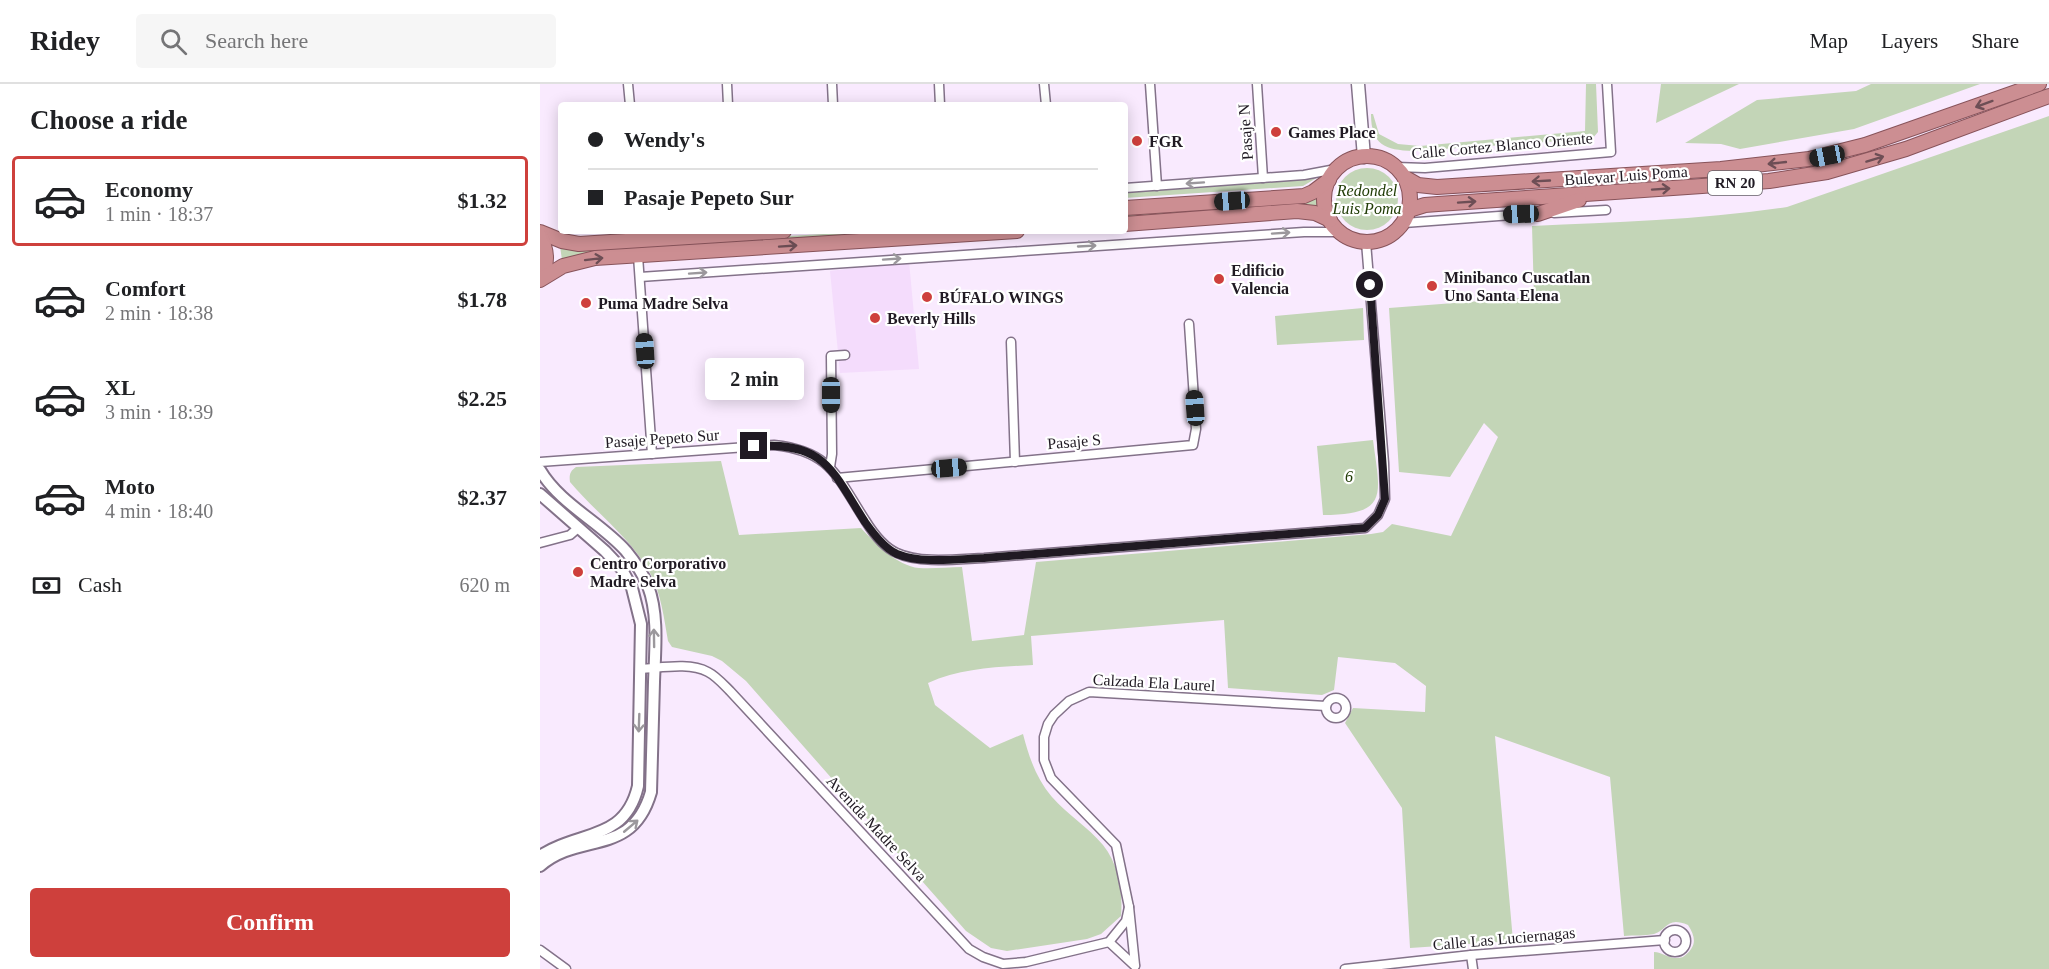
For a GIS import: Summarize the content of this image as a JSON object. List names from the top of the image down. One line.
{"streets":{"highway":["Bulevar Luis Poma","RN 20"],"street":["Pasaje N","Calle Cortez Blanco Oriente","Pasaje Pepeto Sur","Pasaje S","Calzada Ela Laurel","Avenida Madre Selva","Calle Las Luciernagas"]},"crossings":[["Calle Cortez Blanco Oriente","Bulevar Luis Poma"],["Calle Cortez Blanco Oriente","RN 20"],["Calle Cortez Blanco Oriente","Pasaje Pepeto Sur"],["Bulevar Luis Poma","RN 20"],["Bulevar Luis Poma","Pasaje Pepeto Sur"],["RN 20","Pasaje Pepeto Sur"],["Pasaje Pepeto Sur","Pasaje S"]],"parks":["Redondel Luis Poma","6"],"places":["Games Place","FGR","Edificio Valencia","Minibanco Cuscatlan Uno Santa Elena","BÚFALO WINGS","Puma Madre Selva","Beverly Hills","Centro Corporativo Madre Selva"],"page":{"header":"Ridey","search":"Search here","nav":["Map","Layers","Share"],"heading":"Choose a ride","banner":["Wendy's","Pasaje Pepeto Sur"],"list":[{"name":"Economy","note":"1 min · 18:37","value":"$1.32"},{"name":"Comfort","note":"2 min · 18:38","value":"$1.78"},{"name":"XL","note":"3 min · 18:39","value":"$2.25"},{"name":"Moto","note":"4 min · 18:40","value":"$2.37"}],"bubble":"2 min","pay":["Cash","620 m"],"buttons":"Confirm"}}
